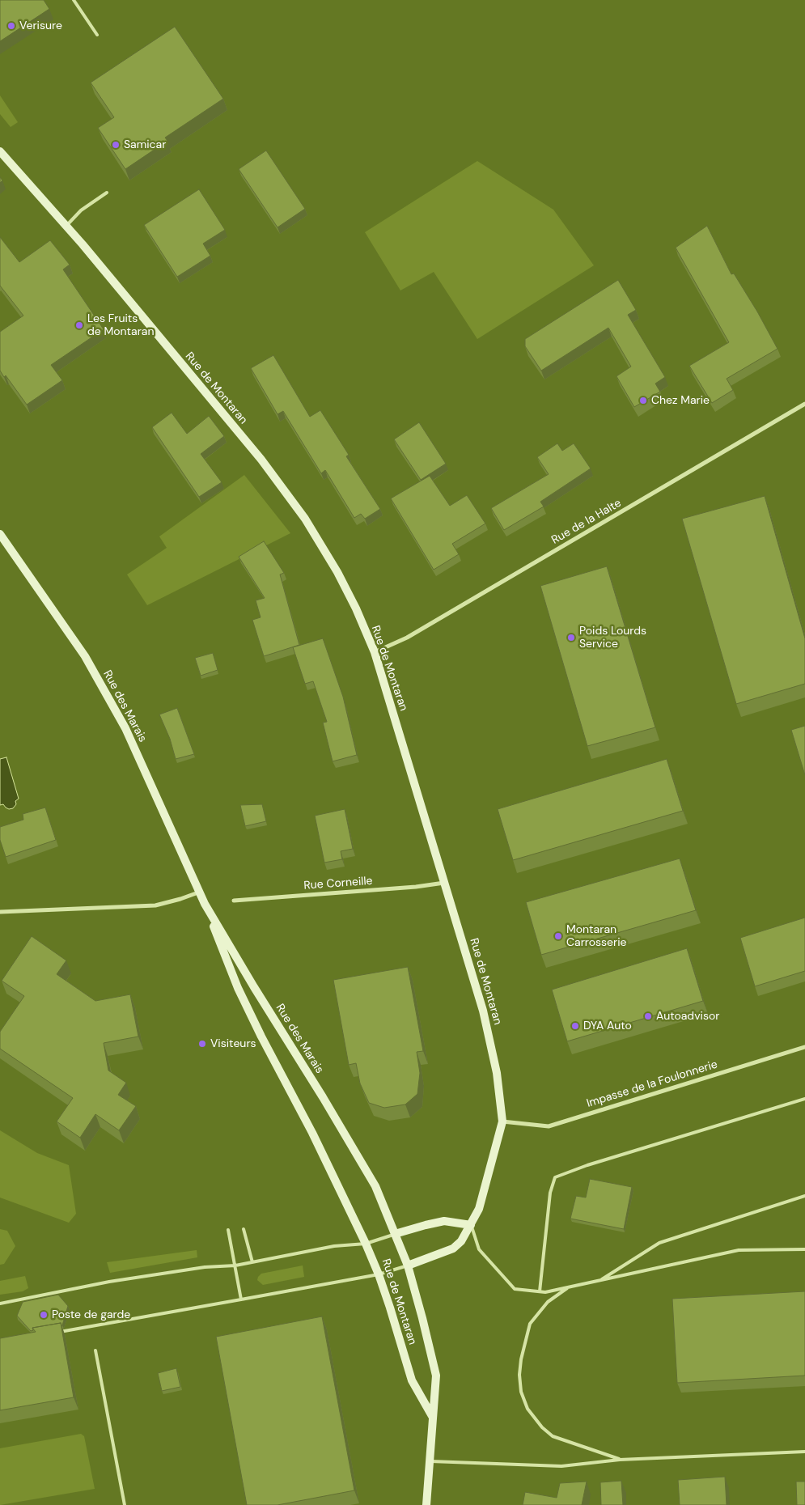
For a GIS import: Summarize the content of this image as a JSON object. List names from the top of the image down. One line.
{"streets":{"street":["Rue de Montaran","Rue de la Halte","Rue des Marais","Rue Corneille","Impasse de la Foulonnerie"]},"crossings":[["Rue de Montaran","Rue de la Halte"],["Rue de Montaran","Rue des Marais"],["Rue de Montaran","Rue Corneille"],["Rue de Montaran","Impasse de la Foulonnerie"]],"places":["Verisure","Samicar","Les Fruits de Montaran","Chez Marie","Poids Lourds Service","Montaran Carrosserie","Autoadvisor","DYA Auto","Visiteurs","Poste de garde"]}
